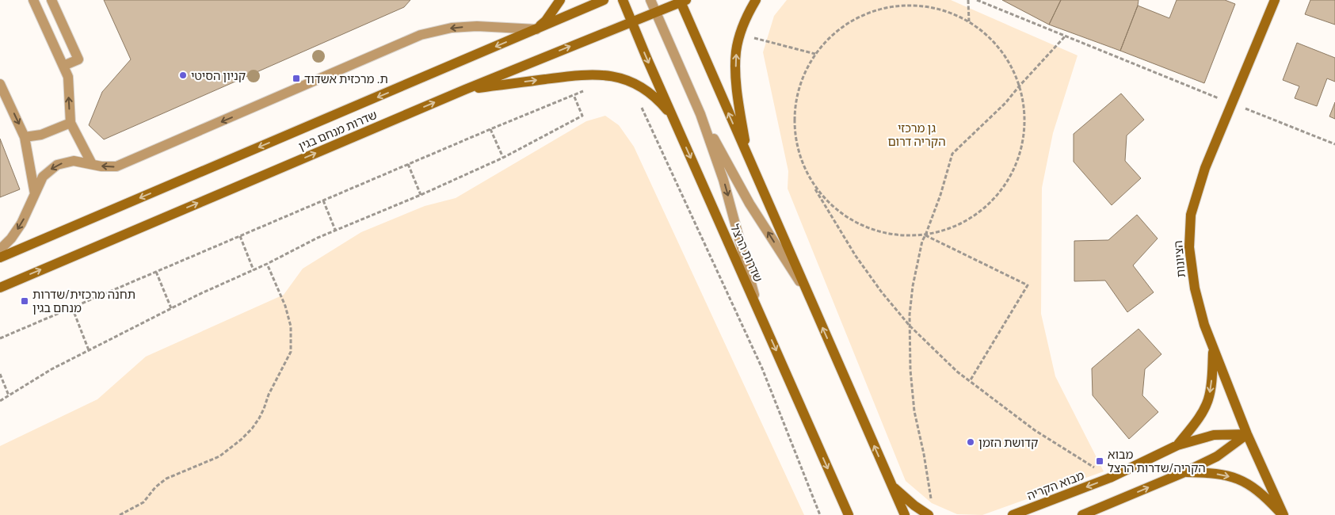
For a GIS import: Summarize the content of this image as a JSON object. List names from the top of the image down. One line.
{"streets":{"main road":["שדרות מנחם בגין","שדרות הרצל","הציונות","מבוא הקריה"]},"crossings":[["שדרות מנחם בגין","שדרות הרצל"],["הציונות","מבוא הקריה"]],"parks":["גן מרכזי הקריה דרום"],"places":{"other":["קניון הסיטי","קדושת הזמן"],"transit":["ת. מרכזית אשדוד","תחנה מרכזית/שדרות מנחם בגין","מבוא הקריה/שדרות הרצל"]}}
